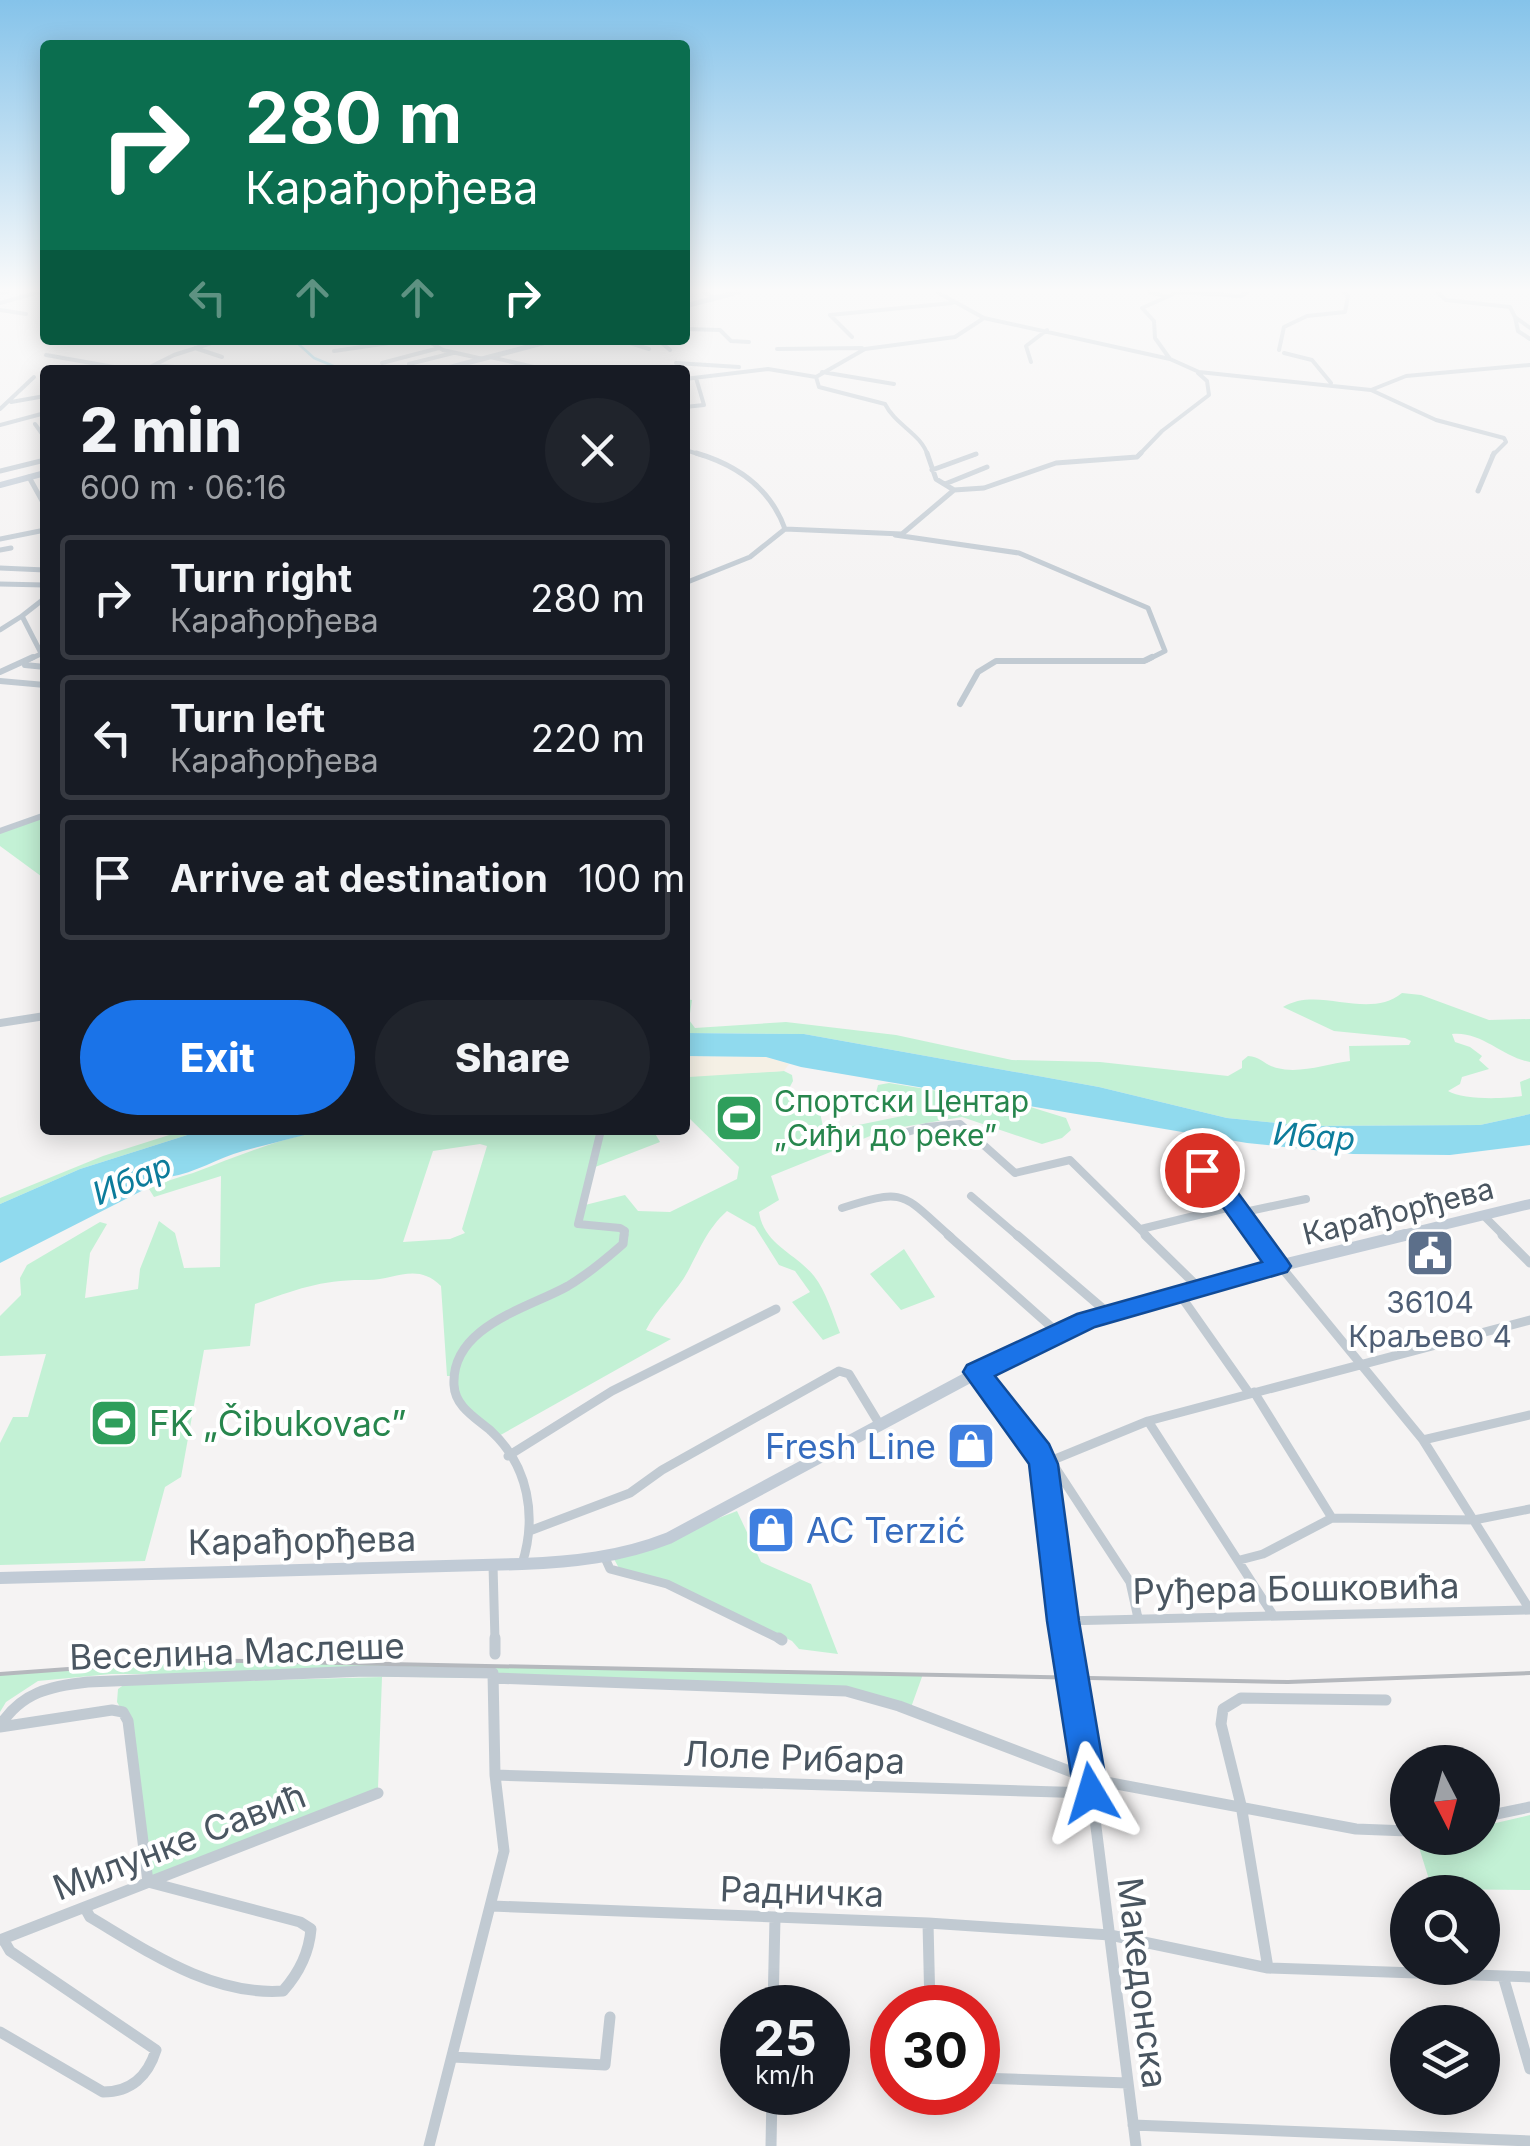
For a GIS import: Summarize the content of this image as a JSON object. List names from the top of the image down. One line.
{"streets":{"street":["Карађорђева","Руђера Бошковића","Веселина Маслеше","Лоле Рибара","Милунке Савић","Радничка","Македонска"]},"crossings":[["Руђера Бошковића","Македонска"],["Веселина Маслеше","Лоле Рибара"],["Веселина Маслеше","Македонска"],["Лоле Рибара","Македонска"],["Радничка","Македонска"]],"water":["Ибар"],"places":{"sports":["Спортски Центар „Сиђи до реке”","FK „Čibukovac”"],"public building":["36104 Краљево 4"],"shop":["Fresh Line","AC Terzić"]},"north":"bottom","page":{"turn":["280 m","Карађорђева"],"heading":["2 min","600 m · 06:16"],"list":[{"name":"Turn right","note":"Карађорђева","value":"280 m"},{"name":"Turn left","note":"Карађорђева","value":"220 m"},{"name":"Arrive at destination","value":"100 m"}],"buttons":["Exit","Share"],"speed":"25 km/h","limit":"30"}}
